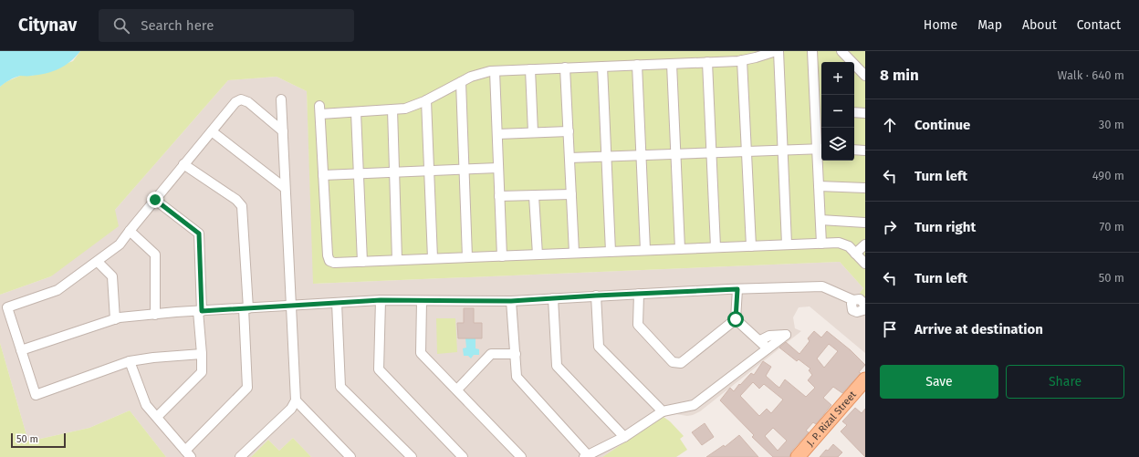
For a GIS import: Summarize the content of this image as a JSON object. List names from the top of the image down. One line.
{"streets":{"main road":["J. P. Rizal Street"]},"scale_bar":"50 m","page":{"header":"Citynav","search":"Search here","nav":["Home","Map","About","Contact"],"heading":["8 min","Walk · 640 m"],"map_buttons":["+","−"],"list":[["Continue","30 m"],["Turn left","490 m"],["Turn right","70 m"],["Turn left","50 m"],"Arrive at destination"],"buttons":["Save","Share"],"scale":"50 m"}}
